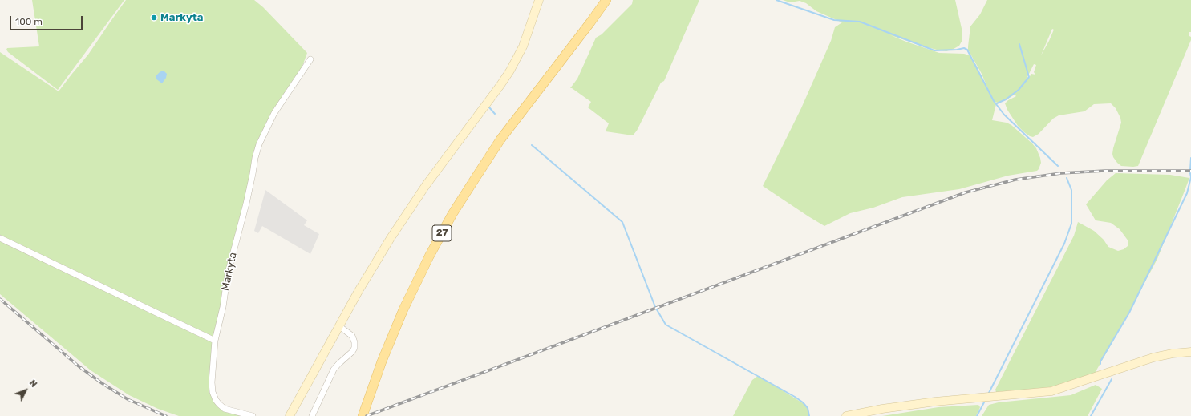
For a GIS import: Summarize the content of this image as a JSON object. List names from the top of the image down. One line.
{"streets":{"main road":["27"],"street":["Markyta"]},"places":["Markyta"],"scale_bar":"100 m","north":"top right"}
